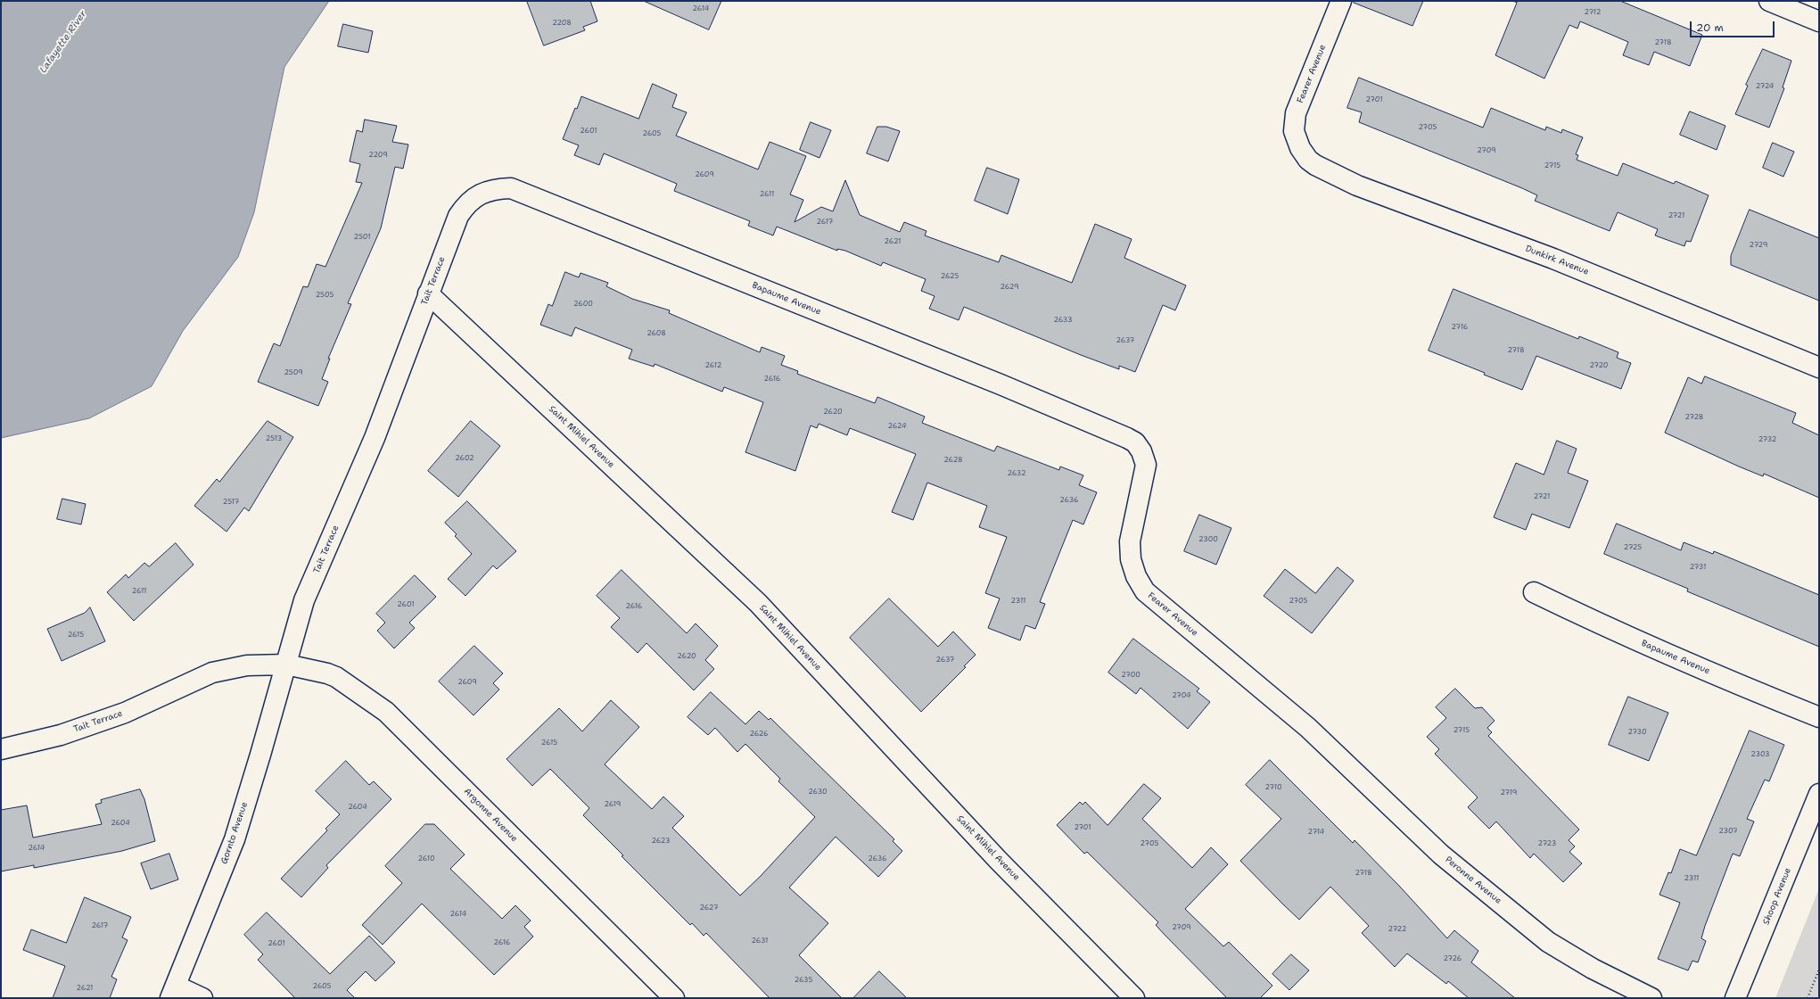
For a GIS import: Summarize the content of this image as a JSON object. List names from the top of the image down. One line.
{"streets":{"street":["Fearer Avenue","Dunkirk Avenue","Tait Terrace","Bapaume Avenue","Saint Mihiel Avenue","Argonne Avenue","Gornto Avenue","Peronne Avenue","Shoop Avenue"]},"crossings":[["Fearer Avenue","Dunkirk Avenue"],["Fearer Avenue","Bapaume Avenue"],["Fearer Avenue","Peronne Avenue"],["Tait Terrace","Bapaume Avenue"],["Tait Terrace","Saint Mihiel Avenue"],["Tait Terrace","Argonne Avenue"],["Tait Terrace","Gornto Avenue"],["Argonne Avenue","Gornto Avenue"]],"water":["Lafayette River"],"house_numbers":["2614","2712","2208","2718","2724","2701","2705","2601","2605","2709","2209","2715","2609","2611","2721","2617","2501","2621","2729","2625","2629","2505","2600","2633","2716","2608","2637","2718","2612","2720","2509","2616","2620","2728","2624","2513","2732","2602","2628","2632","2721","2636","2517","2300","2725","2731","2611","2311","2705","2601","2616","2615","2620","2637","2700","2609","2704","2715","2730","2626","2615","2303","2710","2630","2719","2619","2604","2604","2701","2307","2714","2623","2705","2723","2614","2610","2636","2718","2311","2627","2614","2617","2709","2722","2631","2616","2601","2726","2635","2605","2621"],"scale_bar":"20 m"}
